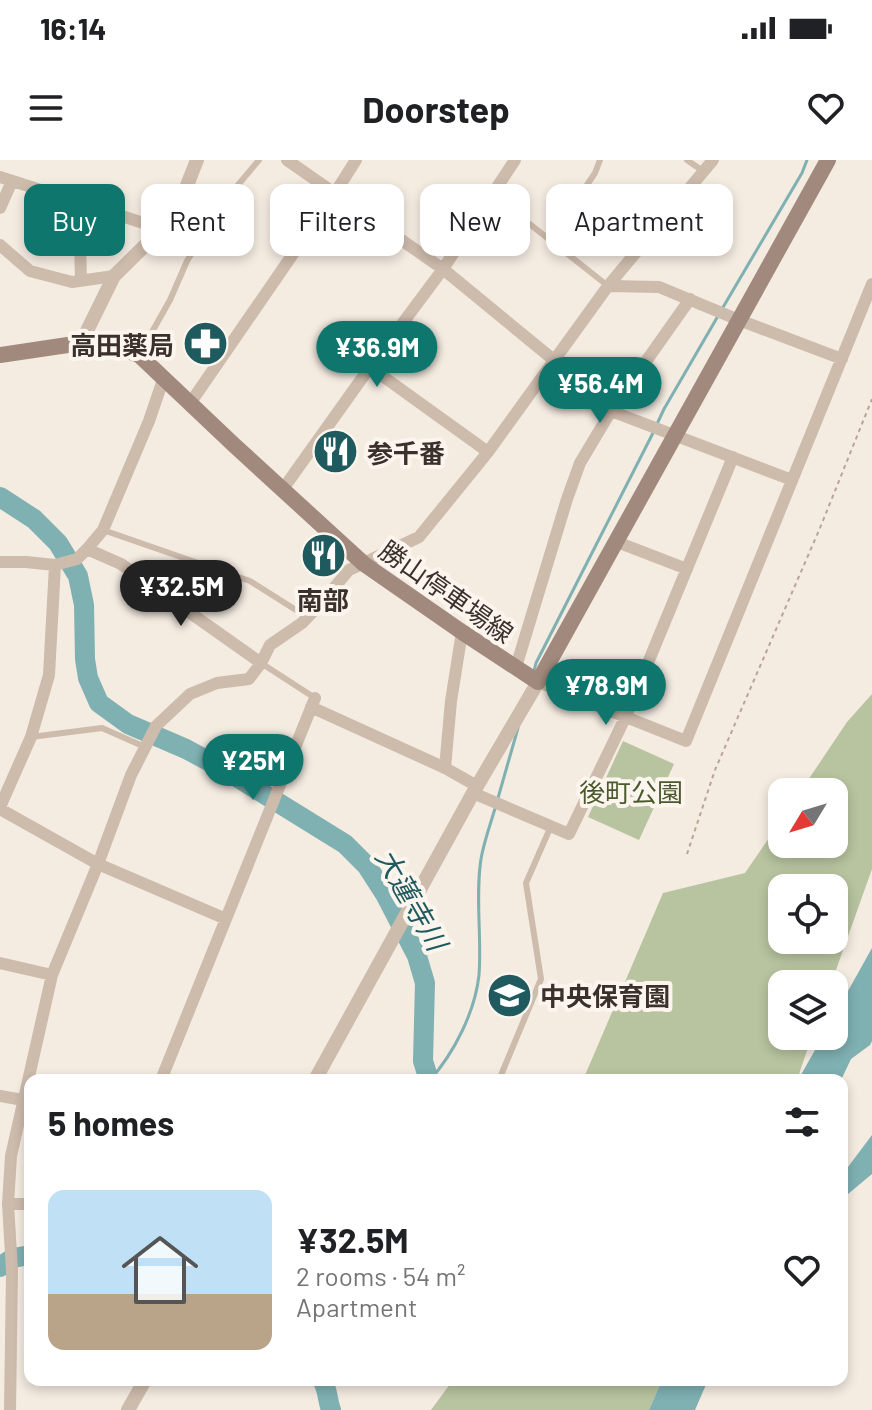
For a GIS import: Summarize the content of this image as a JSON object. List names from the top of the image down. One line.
{"streets":{"main road":["勝山停車場線"]},"water":["大蓮寺川"],"parks":["後町公園"],"places":{"pharmacy":["高田薬局"],"restaurant":["参千番","南部"],"school or university":["中央保育園"]},"north":"bottom left","page":{"status":"16:14","header":"Doorstep","chip":["Buy","Rent","Filters","New","Apartment"],"price":["¥36.9M","¥56.4M","¥32.5M","¥78.9M","¥25M"],"heading":"5 homes","list":[{"name":"¥32.5M","note":"2 rooms · 54 m² · Apartment"}]}}
